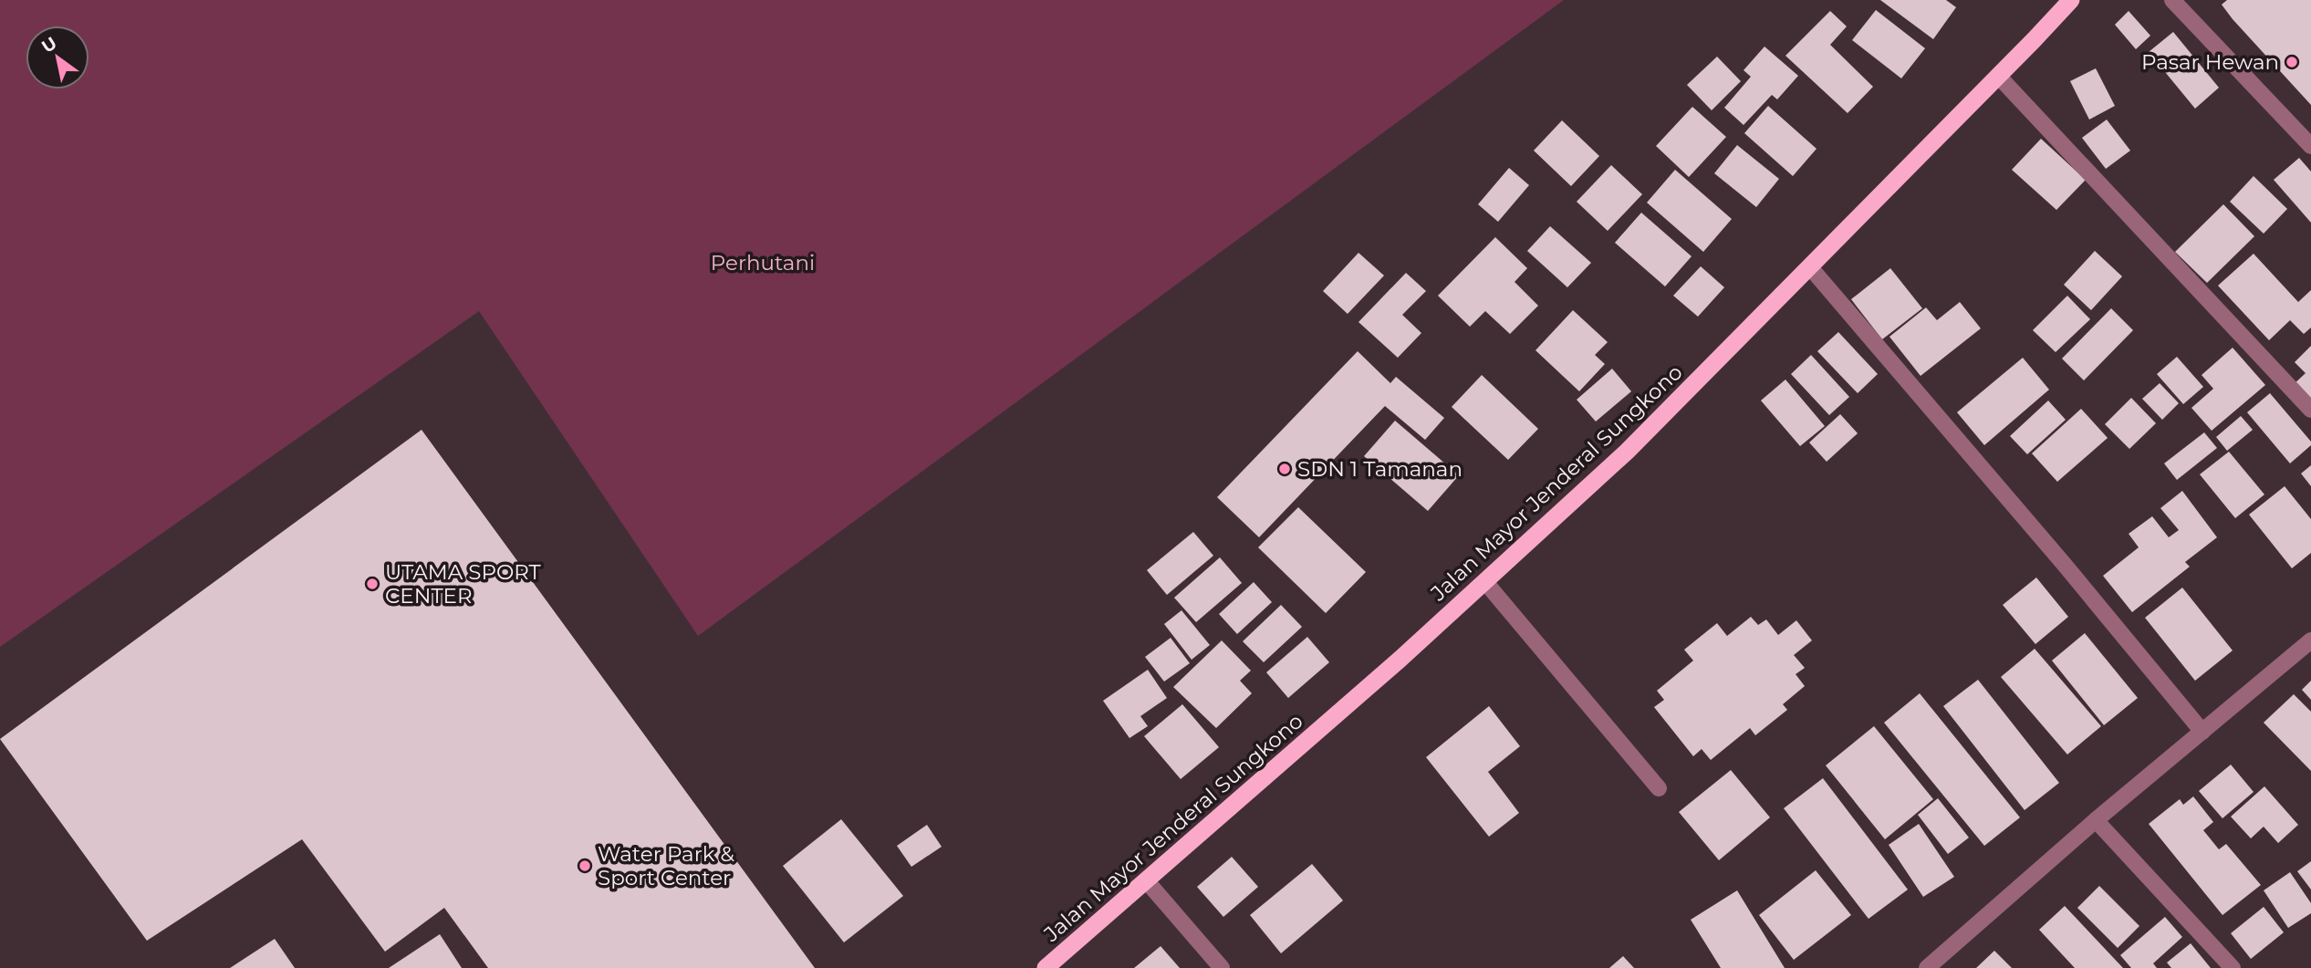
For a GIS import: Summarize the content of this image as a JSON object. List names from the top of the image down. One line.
{"streets":{"highway":["Jalan Mayor Jenderal Sungkono"]},"parks":["Perhutani"],"places":["Pasar Hewan","SDN 1 Tamanan","UTAMA SPORT CENTER","Water Park & Sport Center"],"north":"top left"}
